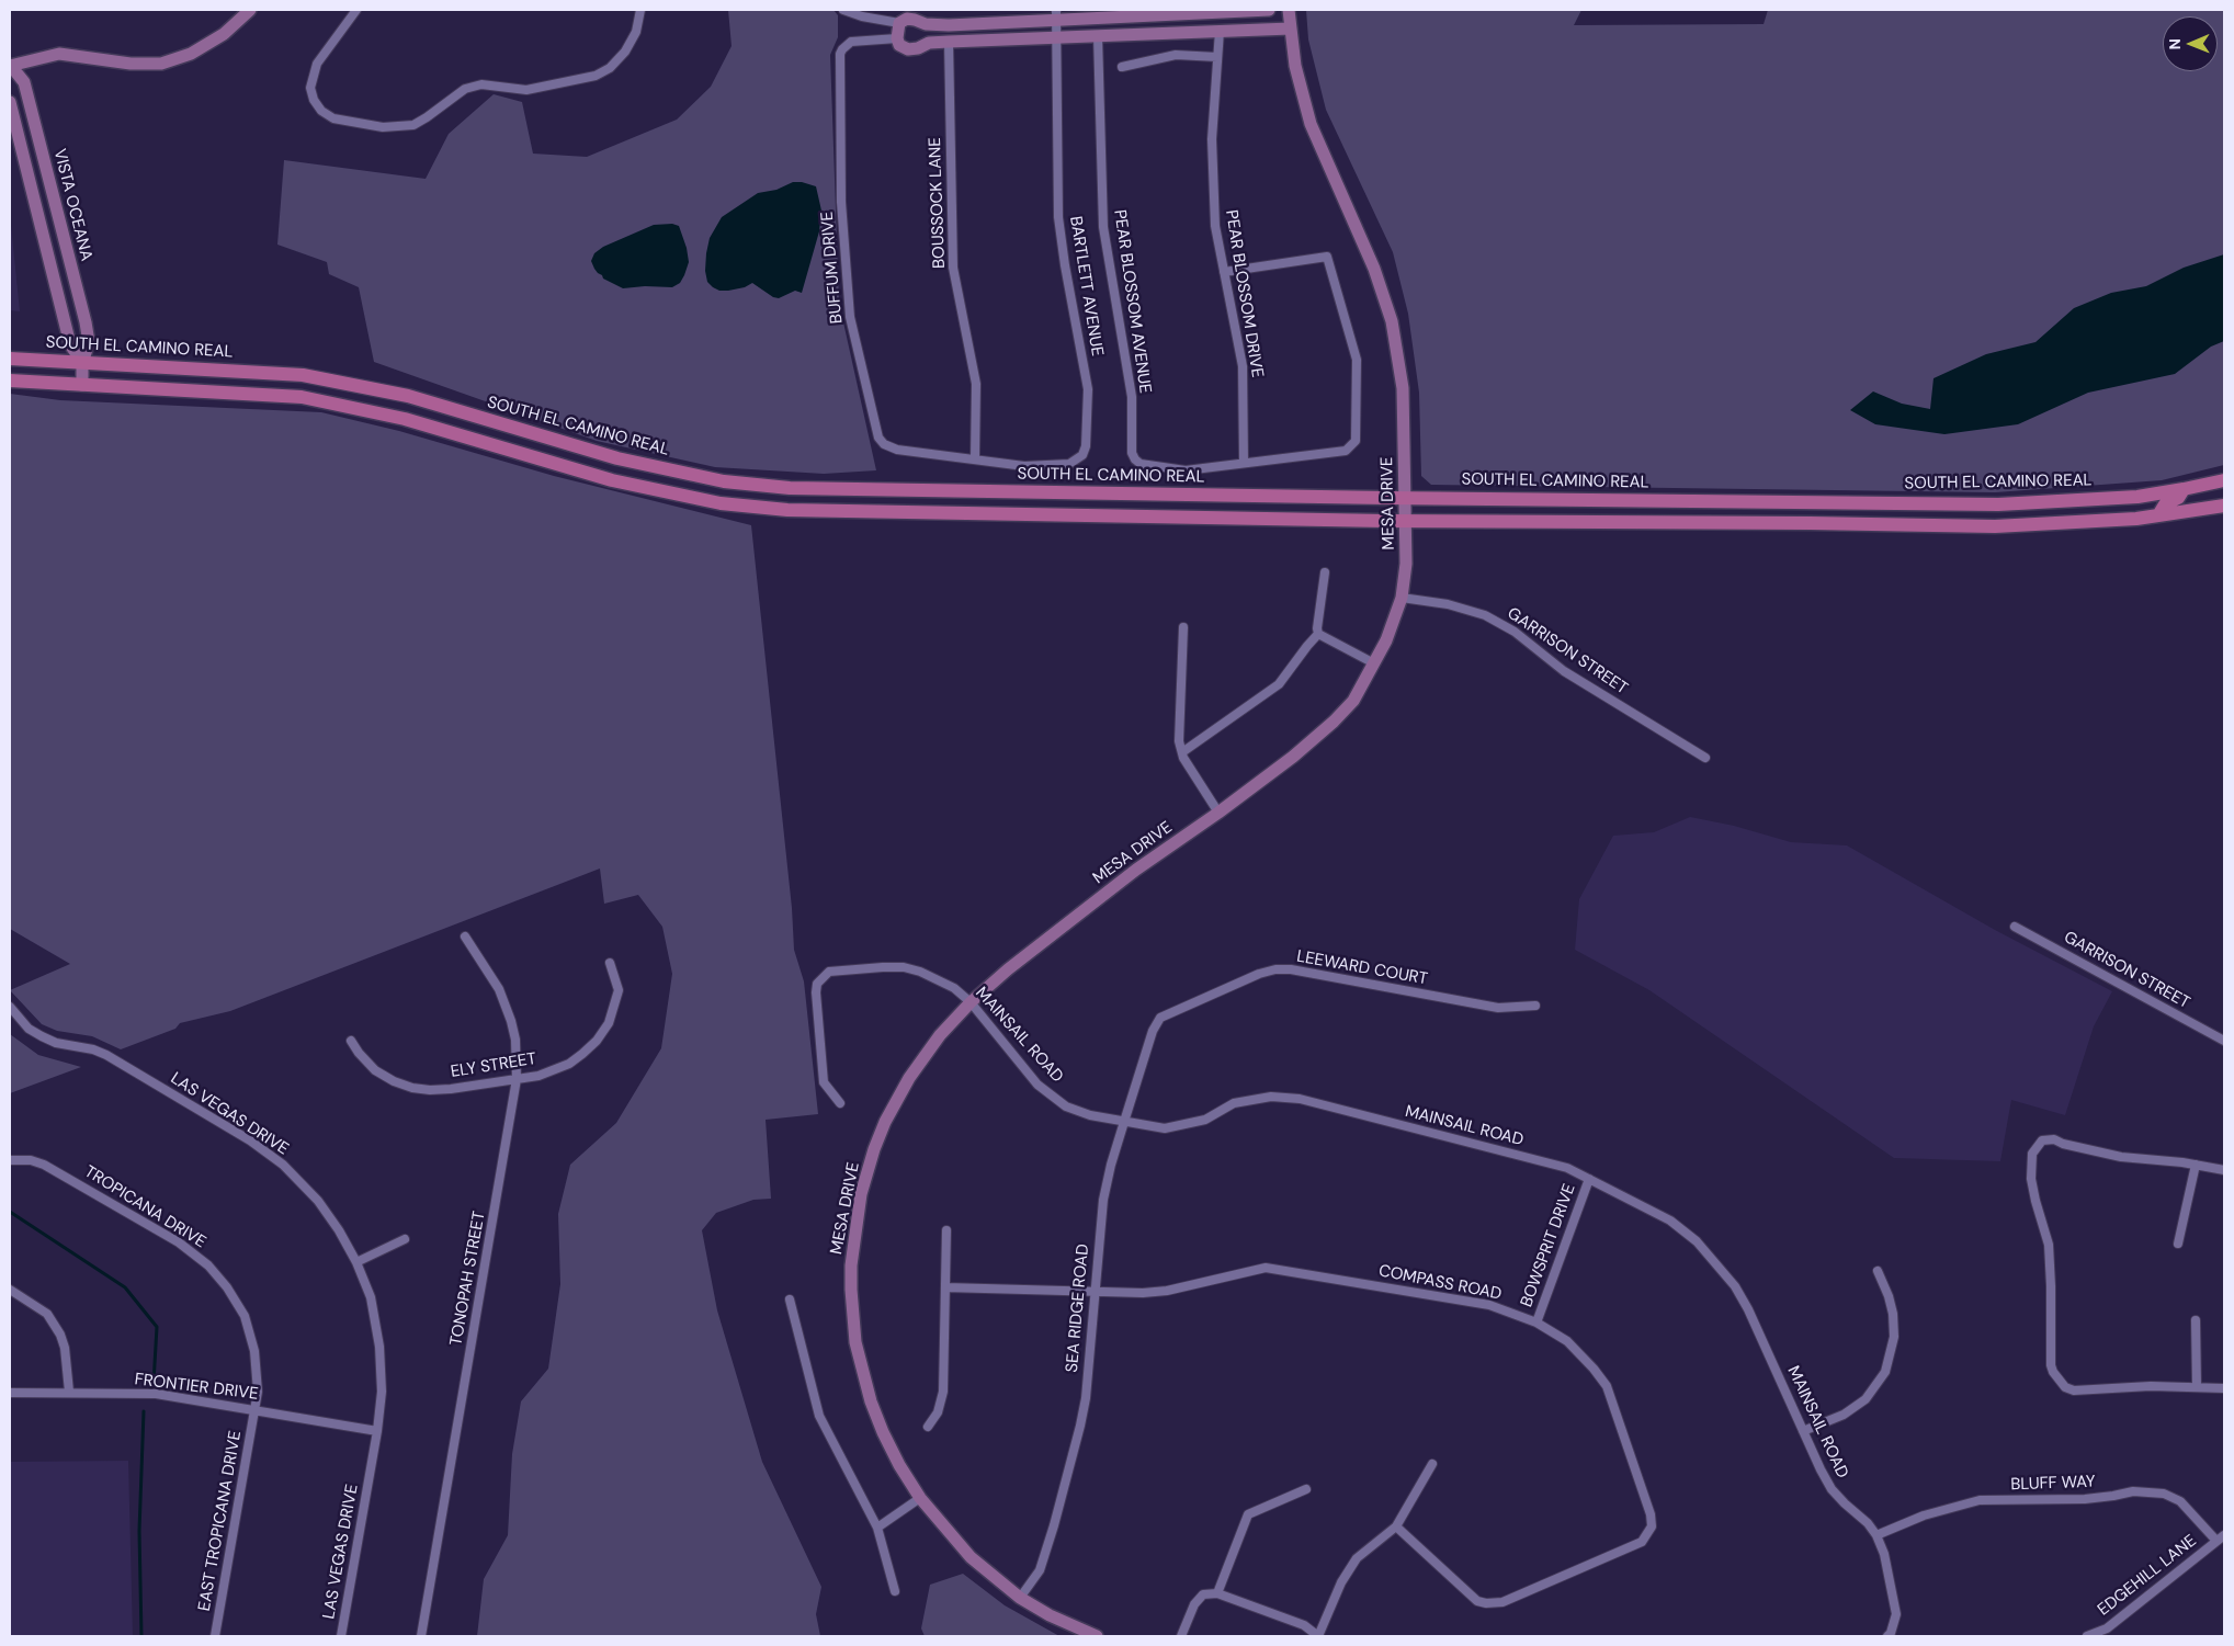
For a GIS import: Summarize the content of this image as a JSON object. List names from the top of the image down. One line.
{"streets":{"main road":["VISTA OCEANA","SOUTH EL CAMINO REAL","MESA DRIVE"],"street":["BOUSSOCK LANE","BUFFUM DRIVE","BARTLETT AVENUE","PEAR BLOSSOM DRIVE","PEAR BLOSSOM AVENUE","GARRISON STREET","LEEWARD COURT","MAINSAIL ROAD","ELY STREET","LAS VEGAS DRIVE","TROPICANA DRIVE","BOWSPRIT DRIVE","TONOPAH STREET","COMPASS ROAD","SEA RIDGE ROAD","FRONTIER DRIVE","BLUFF WAY","EAST TROPICANA DRIVE","EDGEHILL LANE"]},"crossings":[["BOUSSOCK LANE","BUFFUM DRIVE"],["BOUSSOCK LANE","BARTLETT AVENUE"],["VISTA OCEANA","SOUTH EL CAMINO REAL"],["BUFFUM DRIVE","BARTLETT AVENUE"],["PEAR BLOSSOM DRIVE","PEAR BLOSSOM AVENUE"],["SOUTH EL CAMINO REAL","MESA DRIVE"],["MESA DRIVE","GARRISON STREET"],["MESA DRIVE","MAINSAIL ROAD"],["MESA DRIVE","SEA RIDGE ROAD"],["LEEWARD COURT","SEA RIDGE ROAD"],["MAINSAIL ROAD","BOWSPRIT DRIVE"],["MAINSAIL ROAD","SEA RIDGE ROAD"],["MAINSAIL ROAD","BLUFF WAY"],["ELY STREET","TONOPAH STREET"],["LAS VEGAS DRIVE","FRONTIER DRIVE"],["TROPICANA DRIVE","FRONTIER DRIVE"],["TROPICANA DRIVE","EAST TROPICANA DRIVE"],["BOWSPRIT DRIVE","COMPASS ROAD"],["COMPASS ROAD","SEA RIDGE ROAD"],["FRONTIER DRIVE","EAST TROPICANA DRIVE"],["BLUFF WAY","EDGEHILL LANE"]],"north":"left"}
